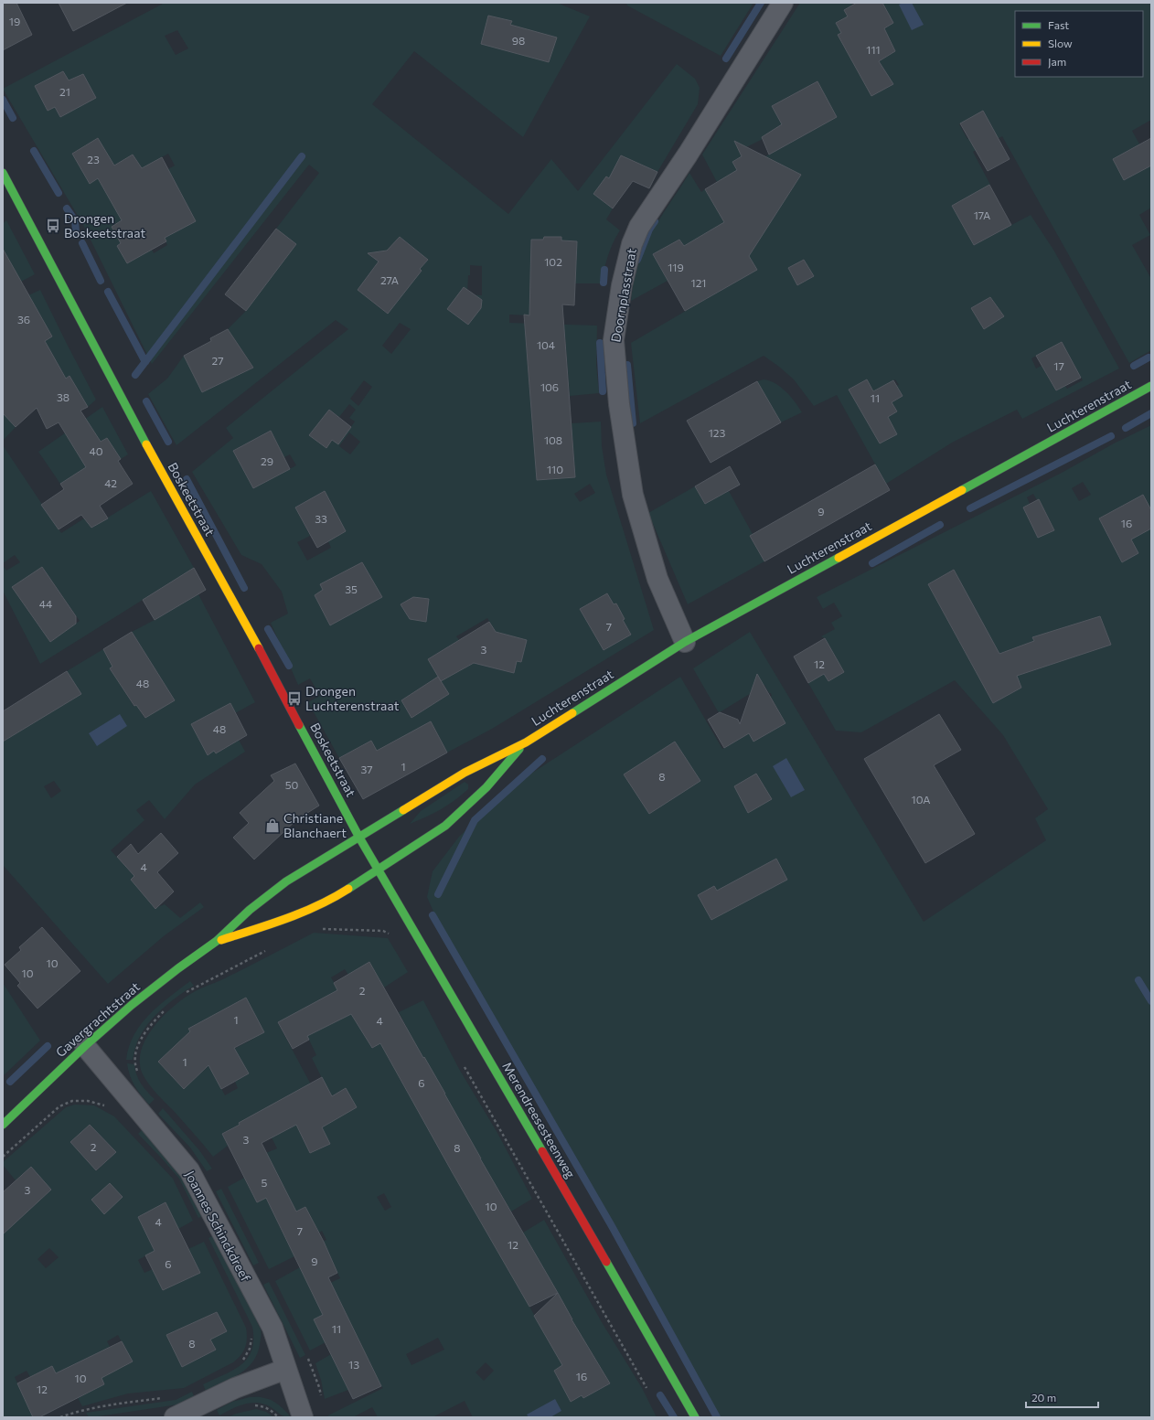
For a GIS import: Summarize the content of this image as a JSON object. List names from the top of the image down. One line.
{"streets":{"street":["Doornplasstraat","Luchterenstraat","Boskeetstraat","Gavergrachtstraat","Merendreesesteenweg","Joannes Schinckdreef"]},"crossings":[["Doornplasstraat","Luchterenstraat"],["Luchterenstraat","Boskeetstraat"],["Luchterenstraat","Gavergrachtstraat"],["Luchterenstraat","Merendreesesteenweg"],["Boskeetstraat","Gavergrachtstraat"],["Boskeetstraat","Merendreesesteenweg"],["Gavergrachtstraat","Merendreesesteenweg"],["Gavergrachtstraat","Joannes Schinckdreef"]],"places":{"bus stop":["Drongen Boskeetstraat","Drongen Luchterenstraat"],"shop":["Christiane Blanchaert"]},"house_numbers":["19","98","111","21","23","17A","102","119","27A","121","36","104","27","17","106","38","11","123","108","40","29","110","42","9","33","16","35","44","7","3","12","48","48","1","37","8","50","10A","4","10","10","2","1","4","1","6","3","2","8","5","3","10","4","7","12","9","6","11","8","13","16","10","12"],"legend":["Fast","Slow","Jam"],"scale_bar":"20 m"}
